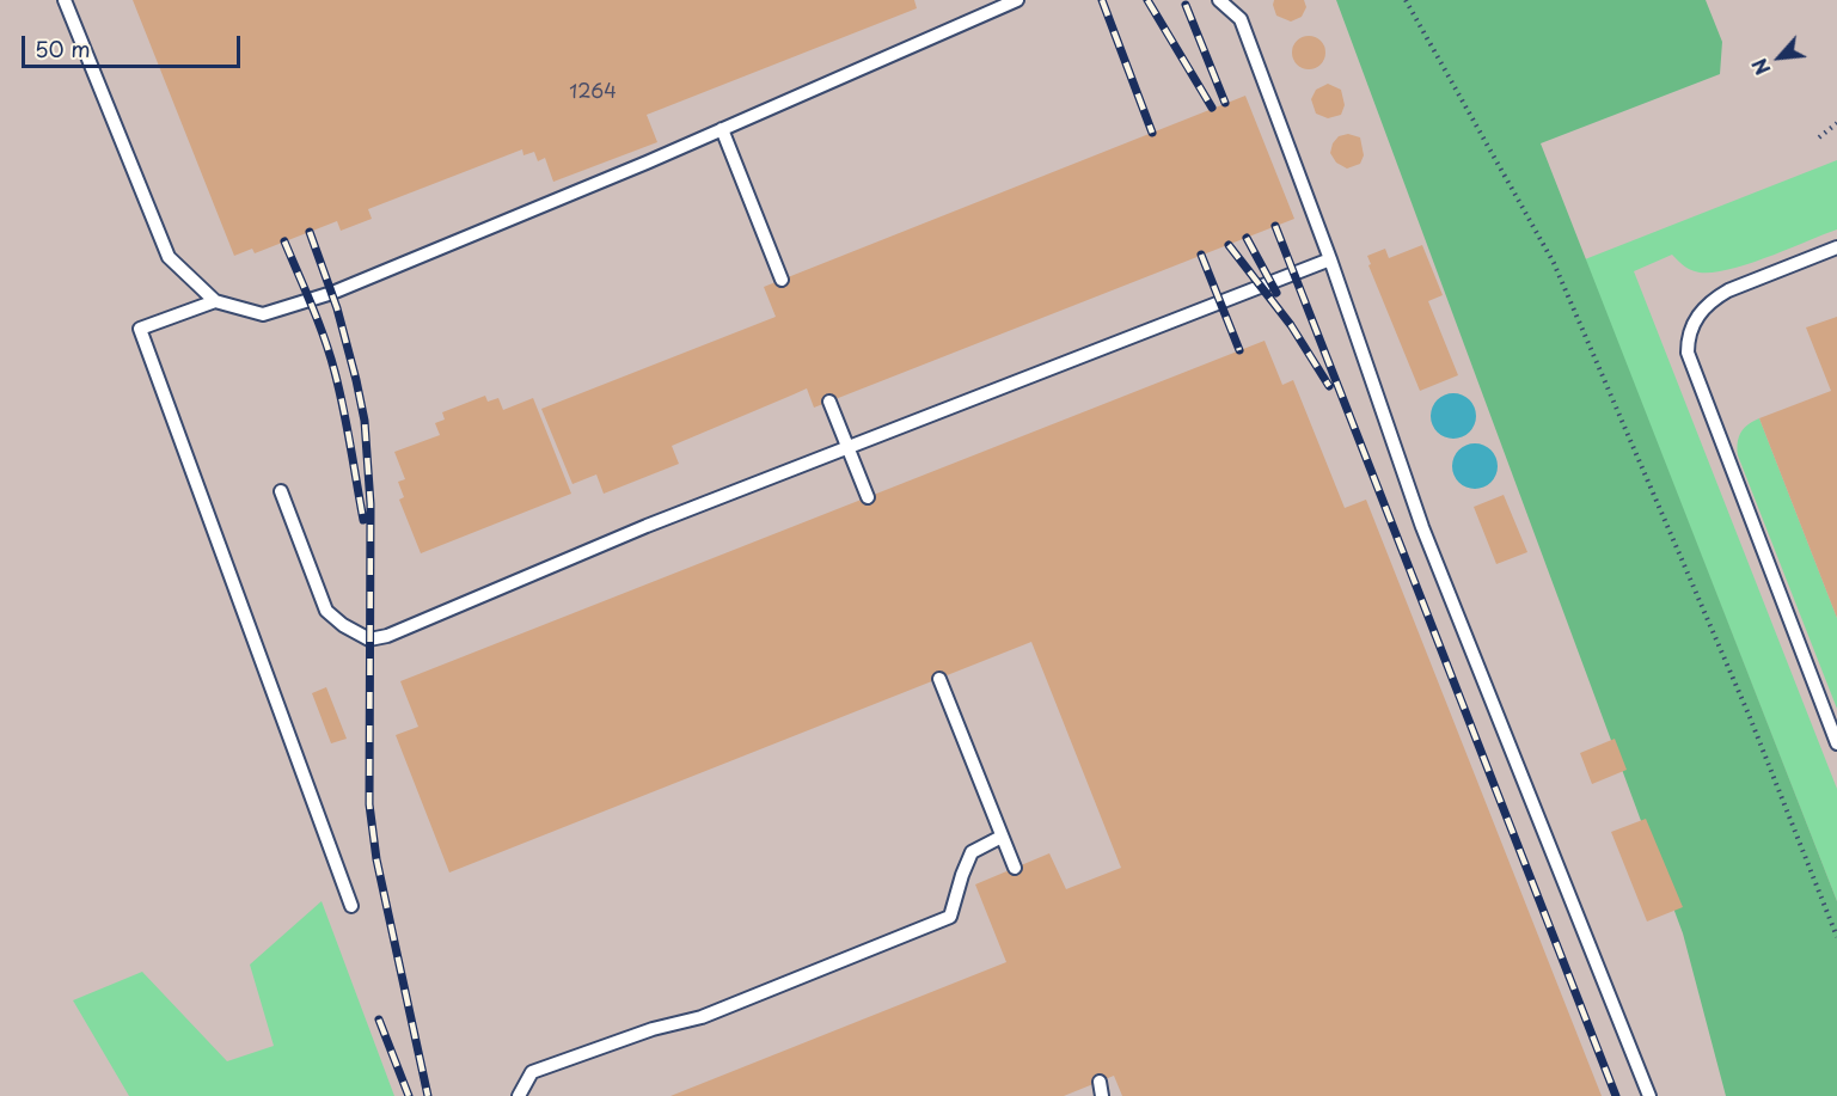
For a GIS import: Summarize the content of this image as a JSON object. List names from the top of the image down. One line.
{"house_numbers":["1264"],"scale_bar":"50 m","north":"bottom left"}
